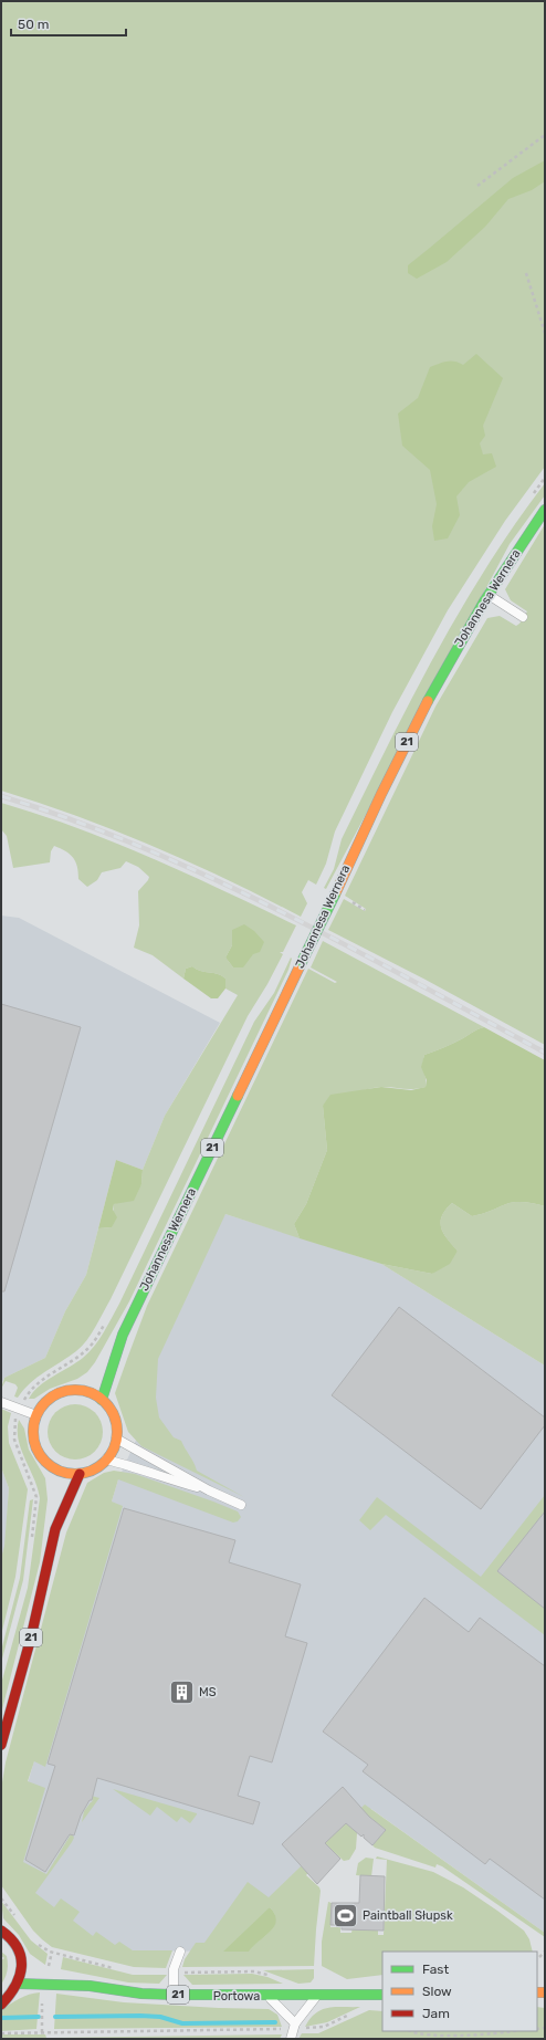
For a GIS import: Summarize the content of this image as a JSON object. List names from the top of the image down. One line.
{"streets":{"main road":["Johannesa Wernera","21","Portowa"]},"crossings":[["Johannesa Wernera","21"]],"places":{"building":["MS"],"sports":["Paintball Słupsk"]},"legend":["Fast","Slow","Jam"],"scale_bar":"50 m"}
